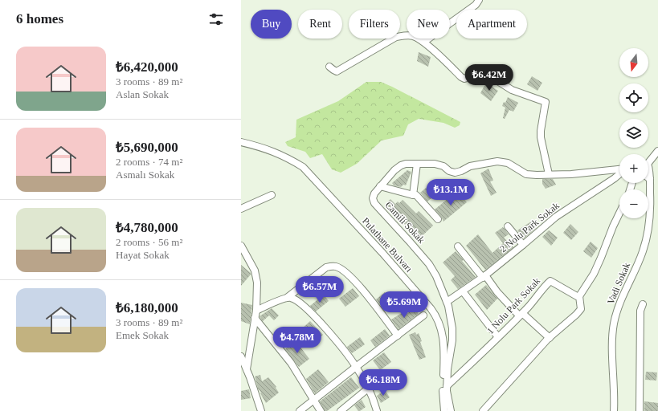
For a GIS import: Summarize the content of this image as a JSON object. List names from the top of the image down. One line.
{"streets":{"street":["Camili Sokak","2 Nolu Park Sokak","Pulathane Bulvarı","Vadi Sokak","1 Nolu Park Sokak"]},"crossings":[["Camili Sokak","2 Nolu Park Sokak"],["Camili Sokak","1 Nolu Park Sokak"]],"north":"bottom","page":{"heading":"6 homes","chip":["Buy","Rent","Filters","New","Apartment"],"list":[{"name":"₺6,420,000","note":"3 rooms · 89 m² · Aslan Sokak"},{"name":"₺5,690,000","note":"2 rooms · 74 m² · Asmalı Sokak"},{"name":"₺4,780,000","note":"2 rooms · 56 m² · Hayat Sokak"},{"name":"₺6,180,000","note":"3 rooms · 89 m² · Emek Sokak"}],"map_buttons":["+","−"],"price":["₺6.42M","₺13.1M","₺6.57M","₺5.69M","₺4.78M","₺6.18M"]}}
